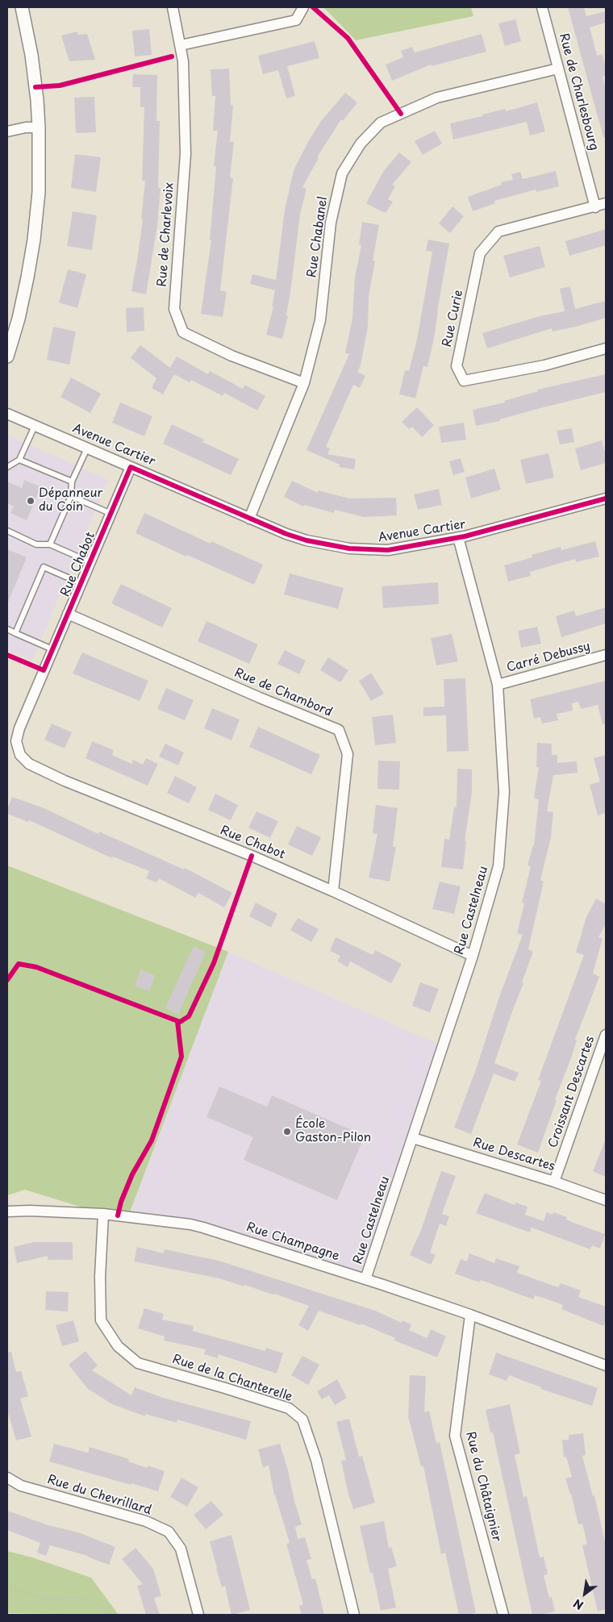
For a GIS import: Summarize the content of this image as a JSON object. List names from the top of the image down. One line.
{"streets":{"street":["Rue de Charlesbourg","Rue de Charlevoix","Rue Chabanel","Rue Curie","Avenue Cartier","Rue Chabot","Carré Debussy","Rue de Chambord","Rue Castelneau","Croissant Descartes","Rue Descartes","Rue Champagne","Rue de la Chanterelle","Rue du Châtaignier","Rue du Chevrillard"]},"crossings":[["Rue de Charlesbourg","Rue Chabanel"],["Rue de Charlesbourg","Rue Curie"],["Rue de Charlevoix","Rue Chabanel"],["Rue Chabanel","Avenue Cartier"],["Avenue Cartier","Rue Chabot"],["Avenue Cartier","Rue Castelneau"],["Rue Chabot","Rue de Chambord"],["Rue Chabot","Rue Castelneau"],["Carré Debussy","Rue Castelneau"],["Rue Castelneau","Rue Descartes"],["Rue Castelneau","Rue Champagne"],["Croissant Descartes","Rue Descartes"],["Rue Champagne","Rue de la Chanterelle"],["Rue Champagne","Rue du Châtaignier"]],"places":["Dépanneur du Coin","École Gaston-Pilon"],"north":"bottom left"}
